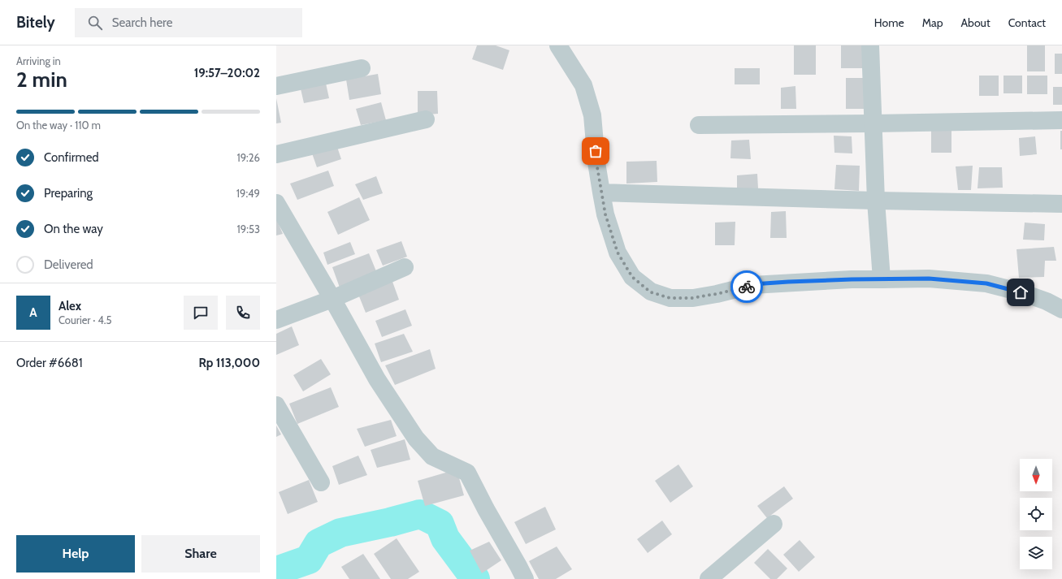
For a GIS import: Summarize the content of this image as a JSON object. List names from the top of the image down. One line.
{"north":"bottom","page":{"header":"Bitely","search":"Search here","nav":["Home","Map","About","Contact"],"heading":["2 min","Arriving in","19:57–20:02"],"panel":["Alex","Courier · 4.5","Order #6681","Rp 113,000"],"bar":"On the way · 110 m","list":[["Confirmed","19:26"],["Preparing","19:49"],["On the way","19:53"],"Delivered"],"round":"A","buttons":["Help","Share"]}}
